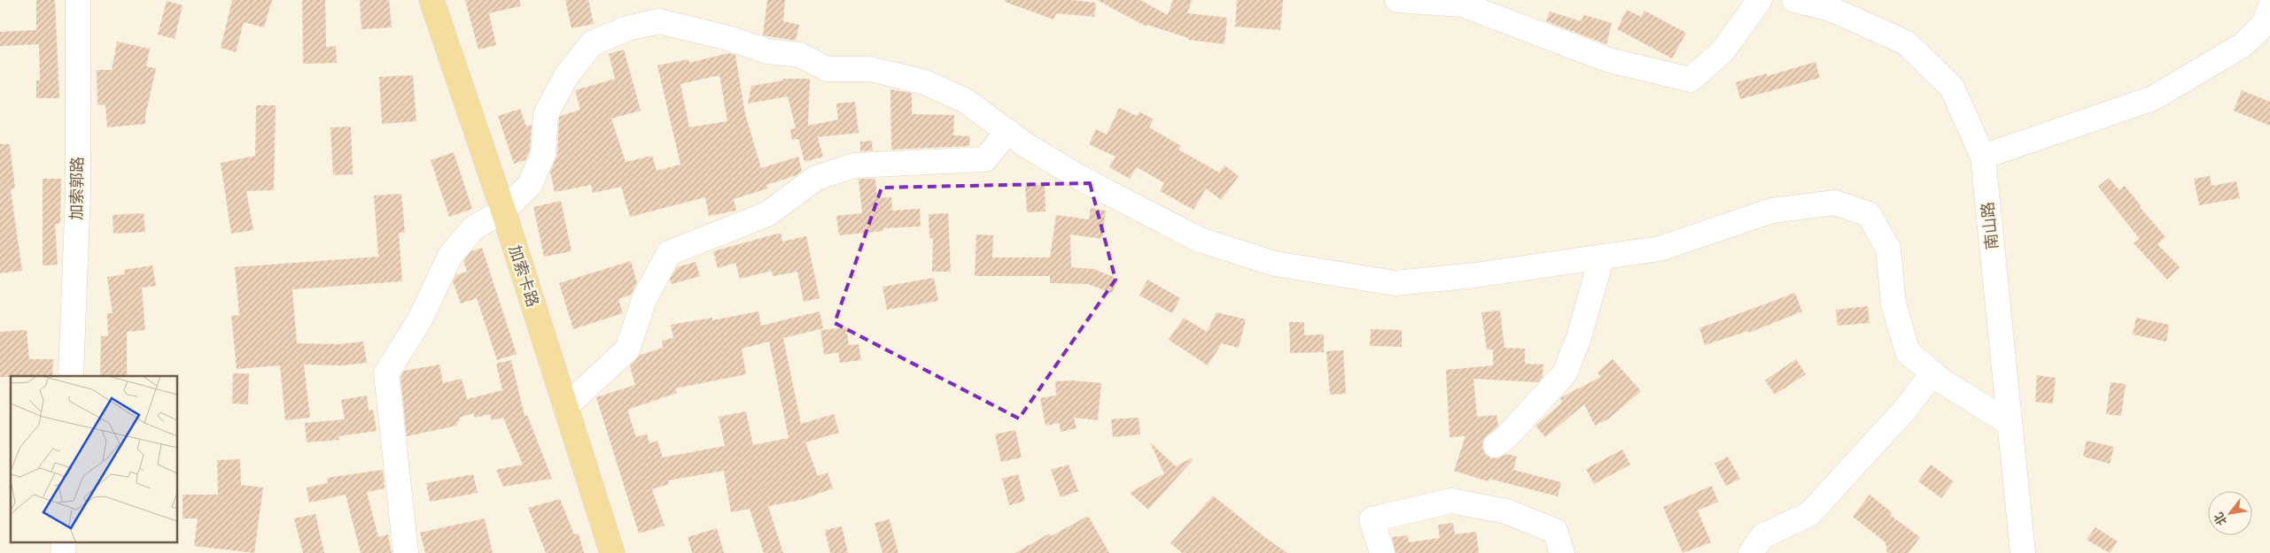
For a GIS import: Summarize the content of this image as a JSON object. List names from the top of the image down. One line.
{"streets":{"main road":["加索卡路"],"street":["加索郭路","南山路"]},"north":"bottom left"}
